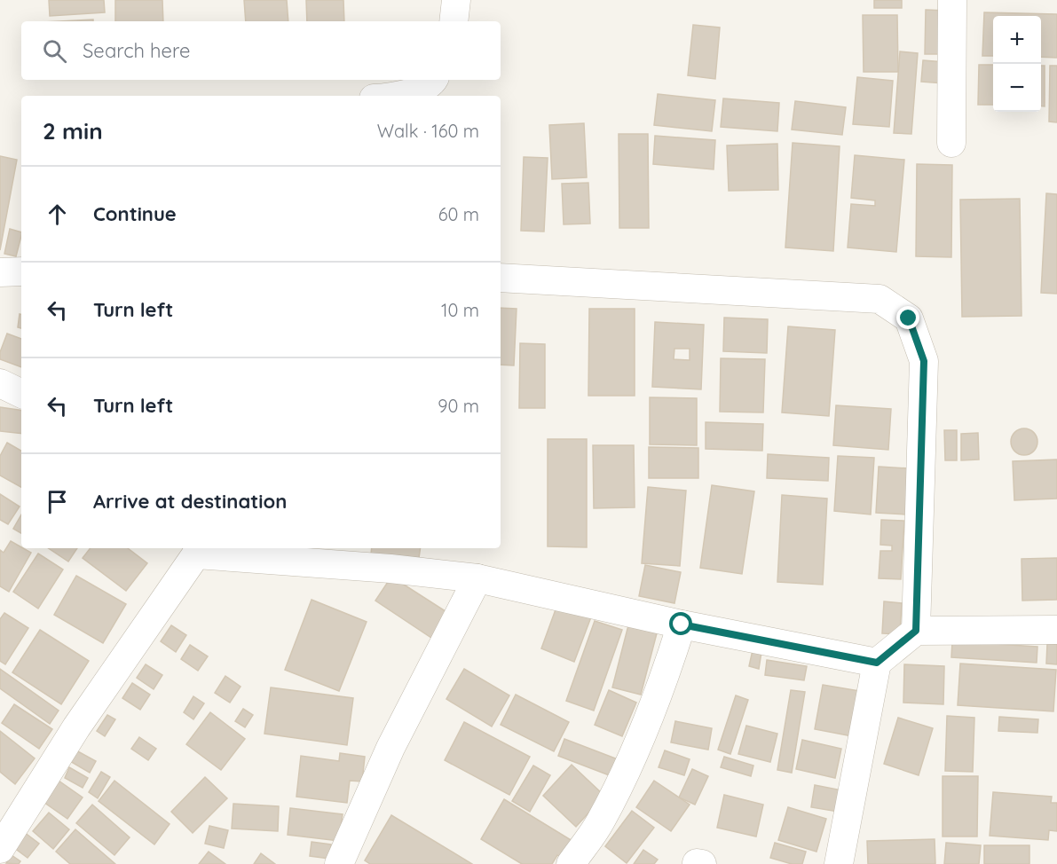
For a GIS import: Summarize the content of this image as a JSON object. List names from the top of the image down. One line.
{"page":{"map_buttons":["+","−"],"search":"Search here","heading":["2 min","Walk · 160 m"],"list":[["Continue","60 m"],["Turn left","10 m"],["Turn left","90 m"],"Arrive at destination"]}}
